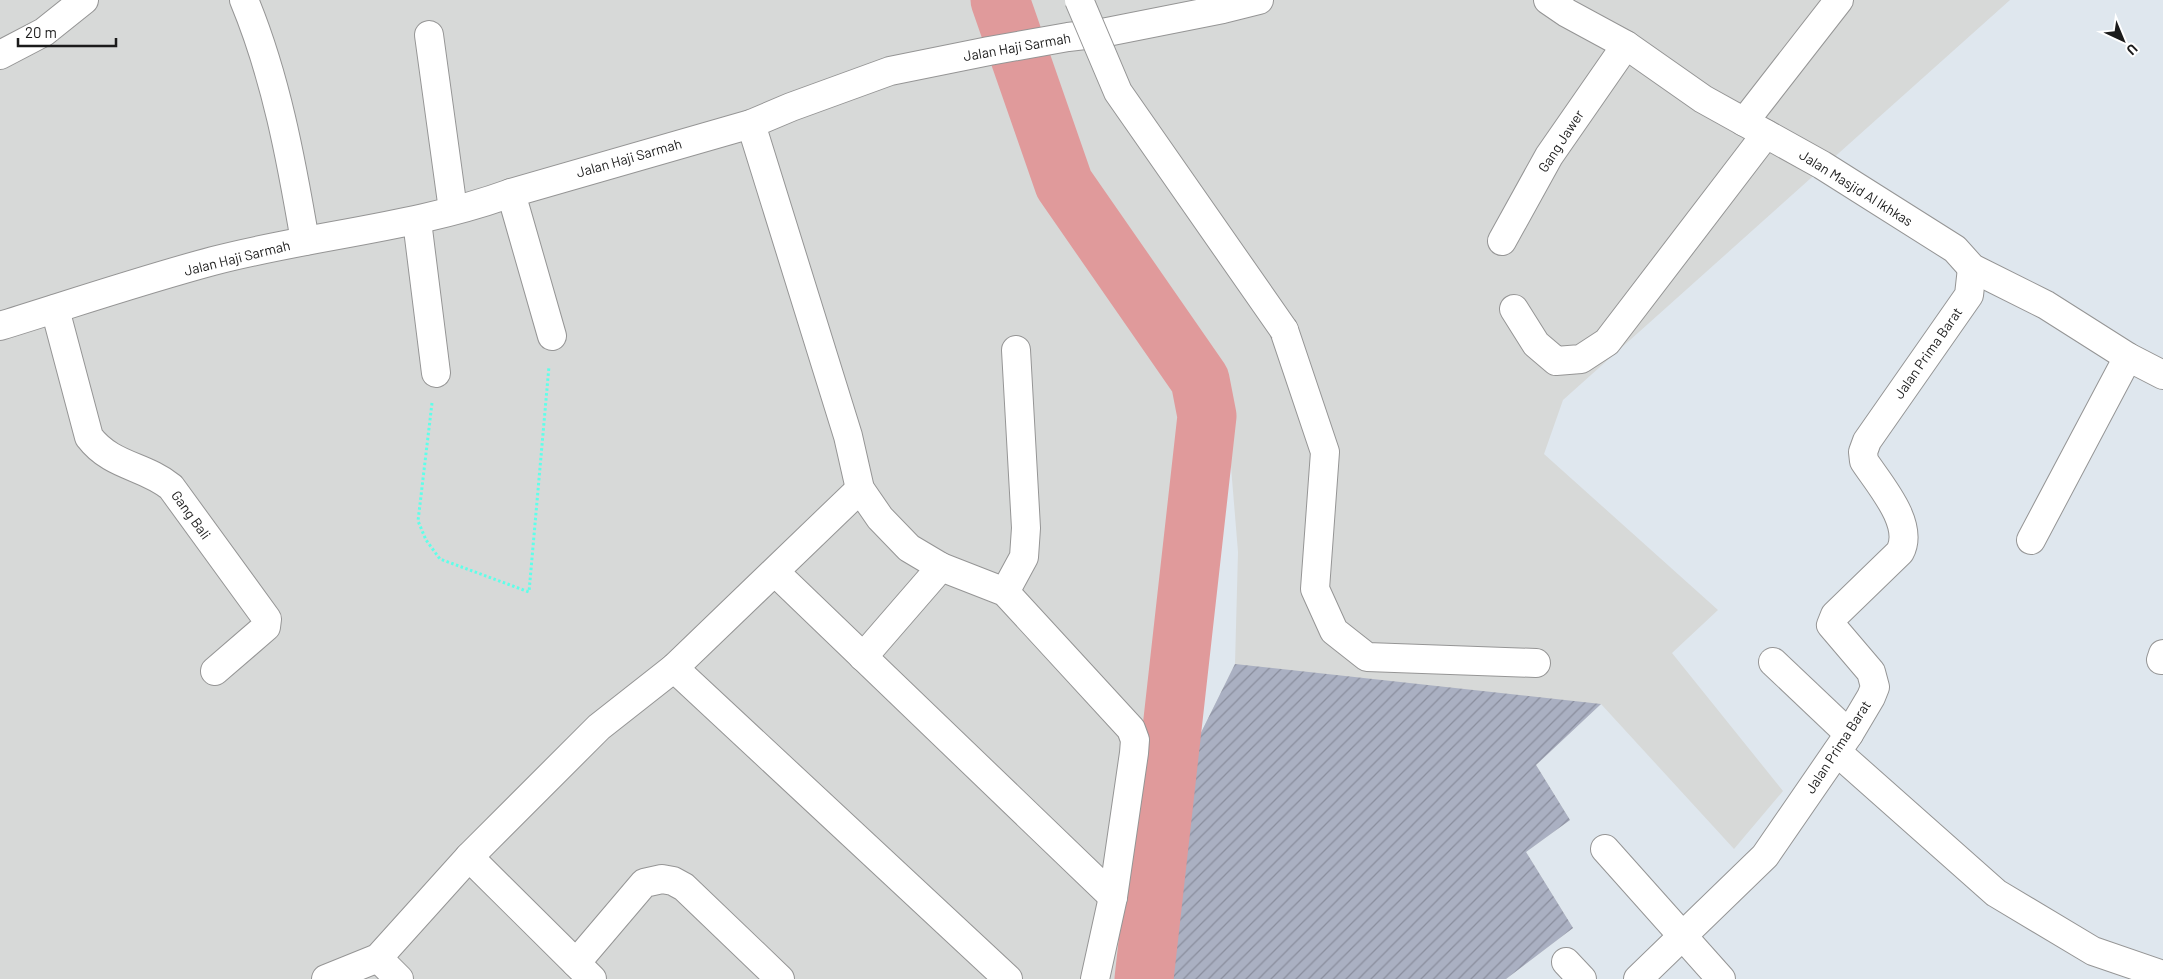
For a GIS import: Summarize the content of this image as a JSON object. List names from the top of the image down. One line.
{"streets":{"street":["Jalan Haji Sarmah","Gang Jawer","Jalan Masjid Al Ikhkas","Jalan Prima Barat","Gang Bali"]},"crossings":[["Jalan Haji Sarmah","Gang Bali"],["Gang Jawer","Jalan Masjid Al Ikhkas"],["Jalan Masjid Al Ikhkas","Jalan Prima Barat"]],"scale_bar":"20 m","north":"bottom right"}
